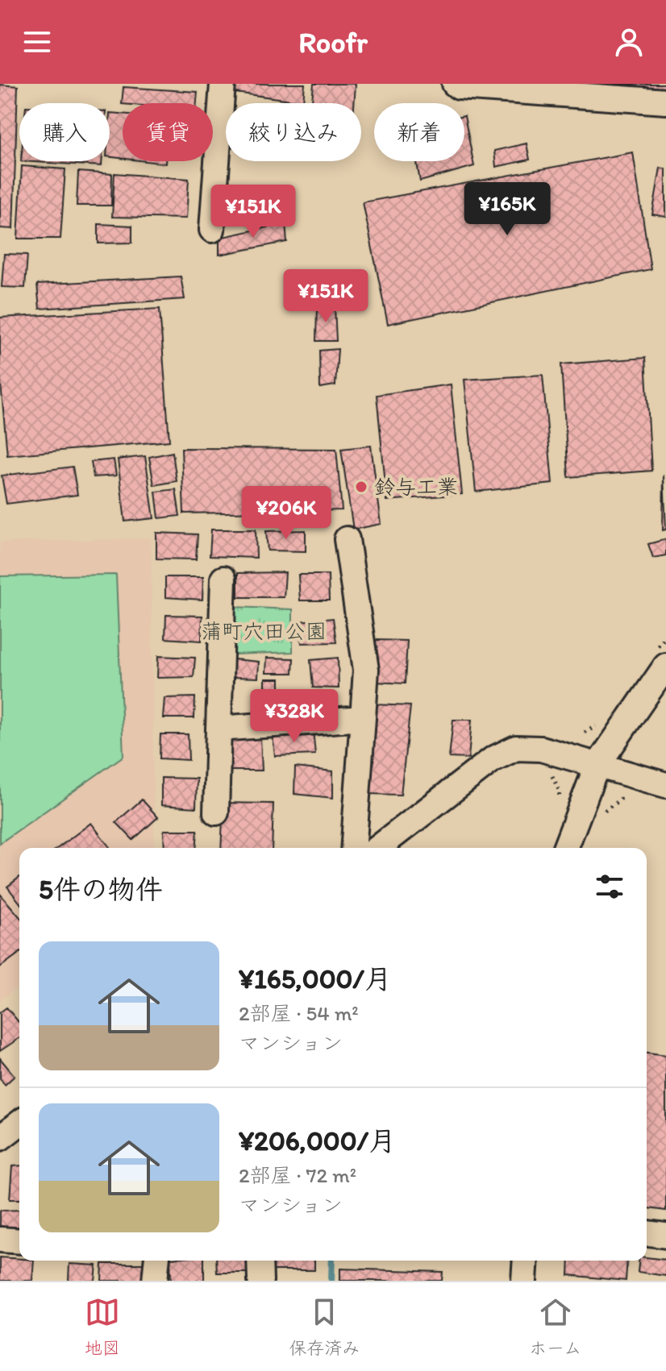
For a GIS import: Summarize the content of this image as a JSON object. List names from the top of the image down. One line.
{"parks":["蒲町穴田公園"],"places":["鈴与工業"],"page":{"header":"Roofr","chip":["購入","賃貸","絞り込み","新着"],"price":["¥165K","¥151K","¥151K","¥206K","¥328K"],"heading":"5件の物件","list":[{"name":"¥165,000/月","note":"2部屋 · 54 m² · マンション"},{"name":"¥206,000/月","note":"2部屋 · 72 m² · マンション"}],"tabs":["地図","保存済み","ホーム"]}}
